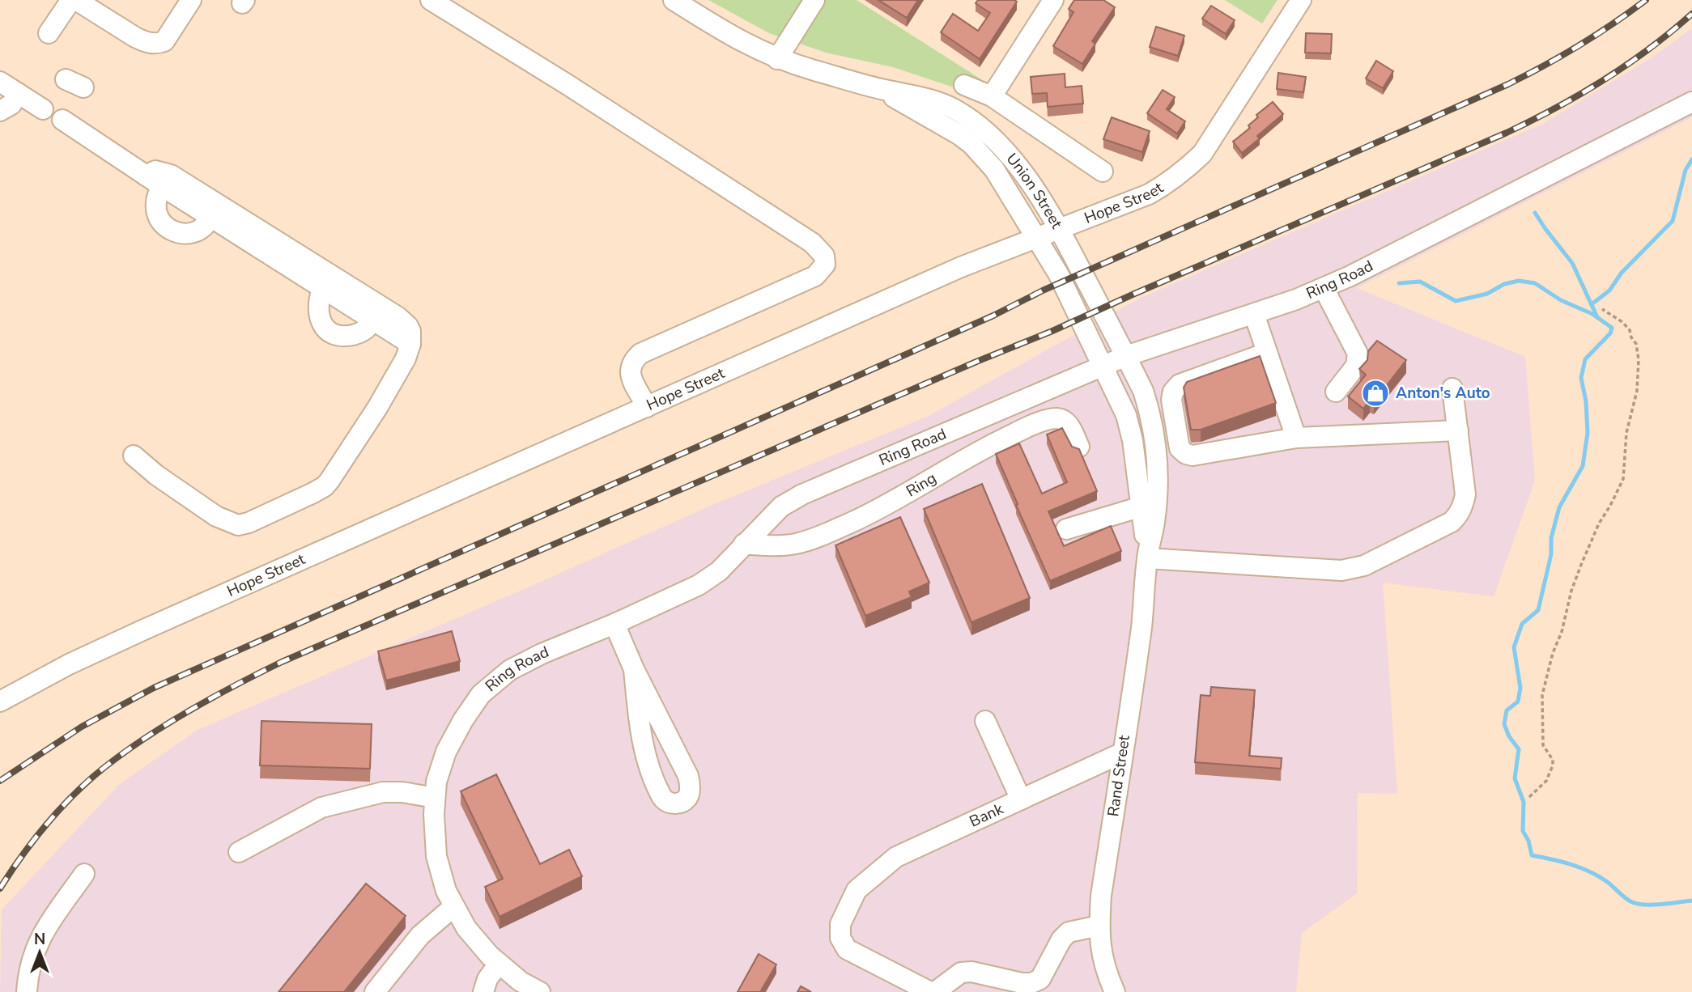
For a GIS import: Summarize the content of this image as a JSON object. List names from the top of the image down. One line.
{"streets":{"street":["Union Street","Hope Street","Ring Road","Ring","Rand Street","Bank"]},"crossings":[["Union Street","Hope Street"],["Union Street","Ring Road"],["Union Street","Rand Street"],["Ring Road","Ring"],["Ring Road","Rand Street"],["Rand Street","Bank"]],"places":{"shop":["Anton's Auto"]},"north":"top"}
